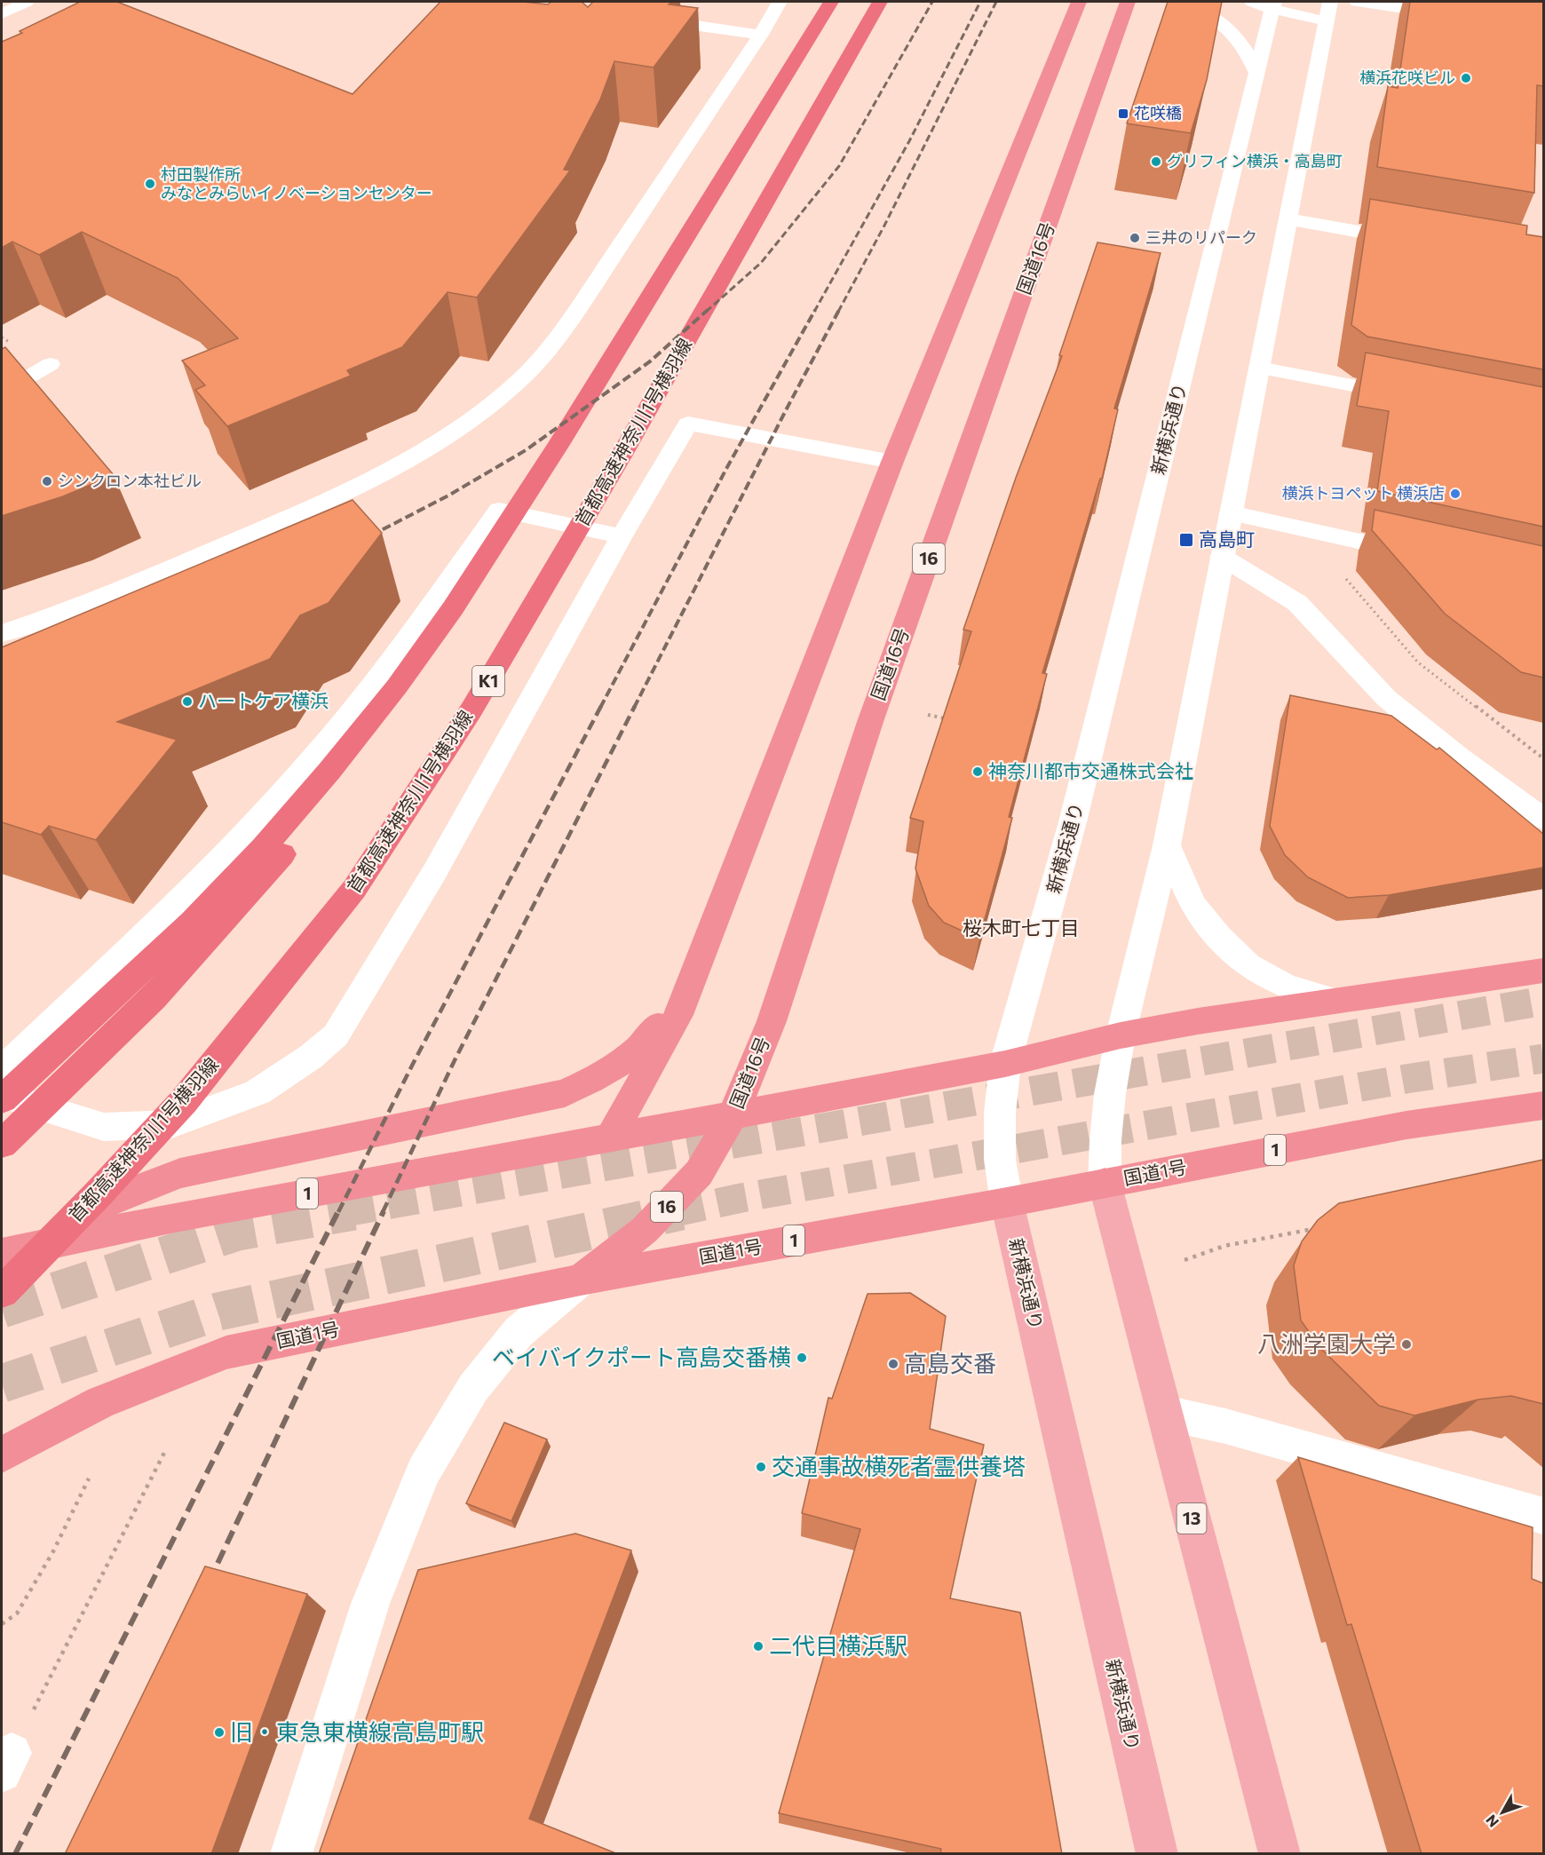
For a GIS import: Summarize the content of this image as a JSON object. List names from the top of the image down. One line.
{"streets":{"highway":["国道16号","首都高速神奈川1号横羽線","16","K1","1","国道1号"],"main road":["新横浜通り","13"]},"crossings":[["国道16号","1"],["国道16号","国道1号"],["新横浜通り","1"],["新横浜通り","国道1号"],["国道1号","13"]],"districts":["桜木町七丁目"],"places":{"other":["横浜花咲ビル","グリフィン横浜・高島町","村田製作所 みなとみらいイノベーションセンター","三井のリパーク","シンクロン本社ビル","横浜トヨペット 横浜店","ハートケア横浜","神奈川都市交通株式会社","八洲学園大学","ベイバイクポート高島交番横","高島交番","交通事故横死者霊供養塔","二代目横浜駅","旧・東急東横線高島町駅"],"transit":["花咲橋","高島町"]},"north":"bottom left"}
